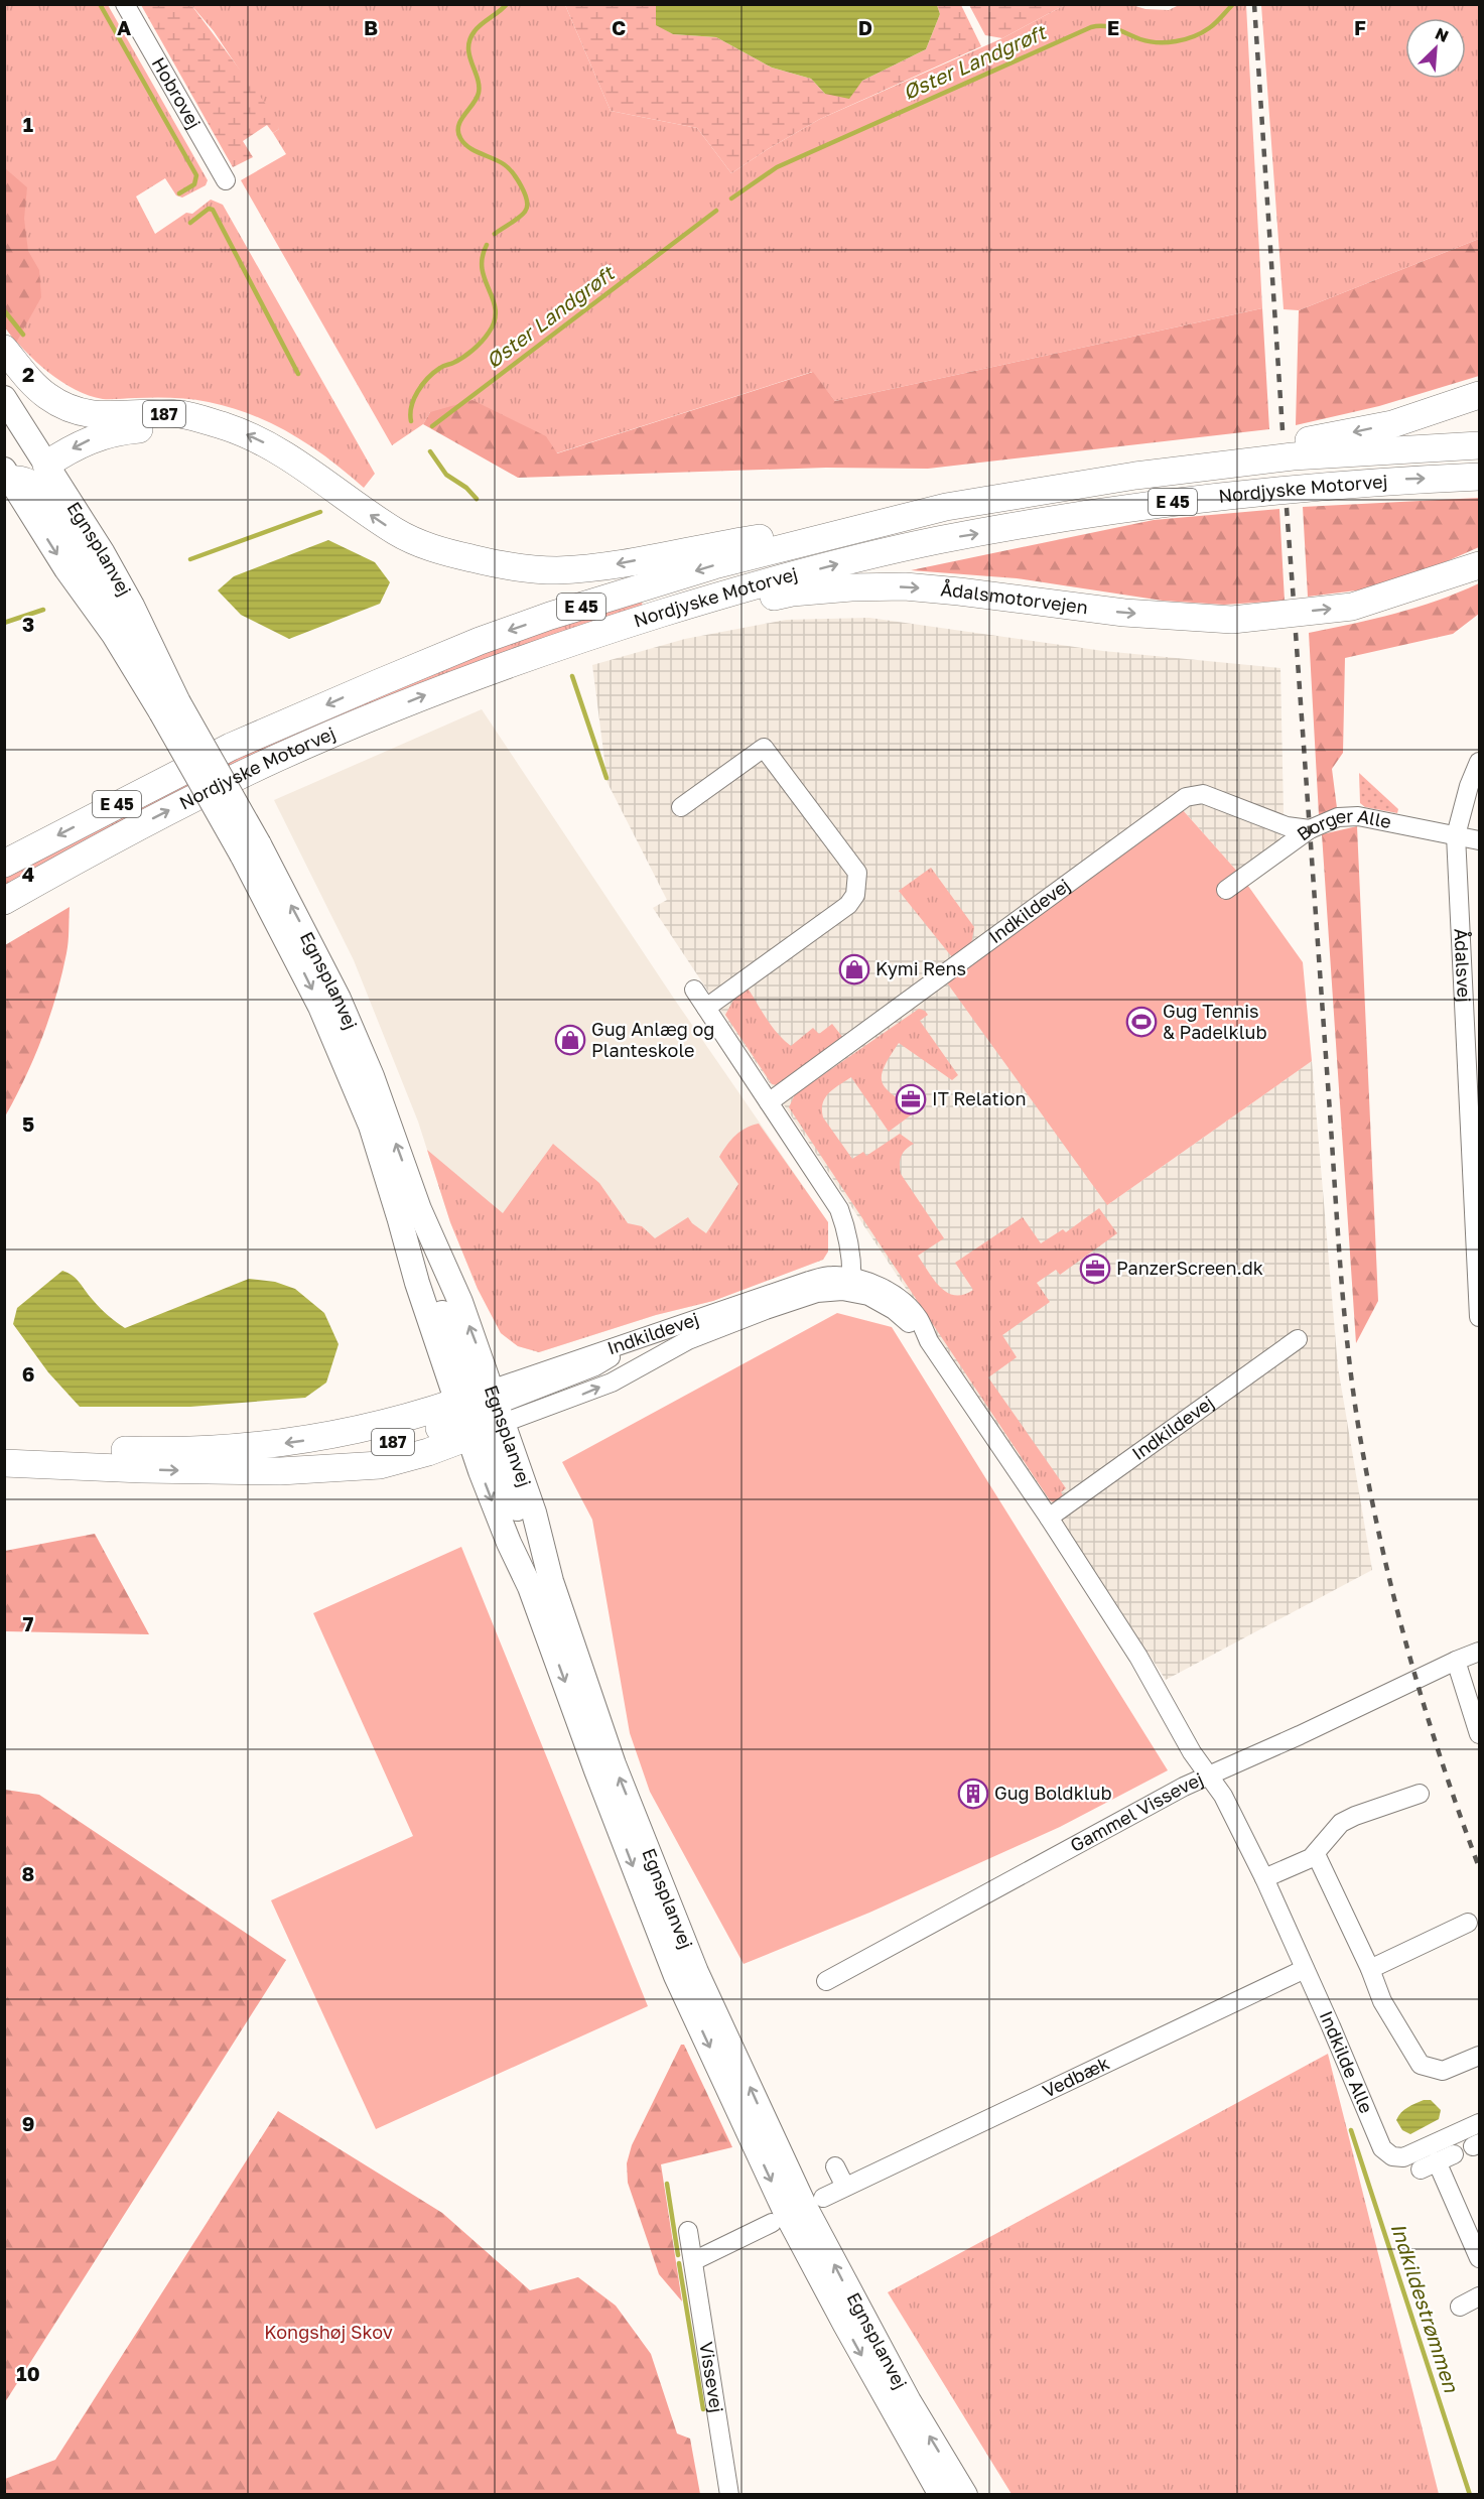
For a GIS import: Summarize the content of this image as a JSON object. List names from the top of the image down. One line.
{"streets":{"highway":["187","Nordjyske Motorvej","E 45","Ådalsmotorvejen"],"main road":["Egnsplanvej"],"street":["Hobrovej","Borger Alle","Indkildevej","Ådalsvej","Gammel Vissevej","Indkilde Alle","Vedbæk","Vissevej"]},"crossings":[["187","Nordjyske Motorvej"],["187","Egnsplanvej"],["187","Indkildevej"],["Nordjyske Motorvej","Ådalsmotorvejen"],["Egnsplanvej","Indkildevej"],["Borger Alle","Indkildevej"],["Borger Alle","Ådalsvej"],["Indkildevej","Gammel Vissevej"],["Indkildevej","Indkilde Alle"],["Gammel Vissevej","Indkilde Alle"],["Indkilde Alle","Vedbæk"]],"water":["Øster Landgrøft","Indkildestrømmen"],"parks":["Kongshøj Skov"],"places":{"shop":["Kymi Rens","Gug Anlæg og Planteskole"],"sports":["Gug Tennis & Padelklub"],"office":["IT Relation","PanzerScreen.dk"],"building":["Gug Boldklub"]},"north":"top right","grid":{"columns":["A","B","C","D","E","F"],"rows":["1","2","3","4","5","6","7","8","9","10"]}}
